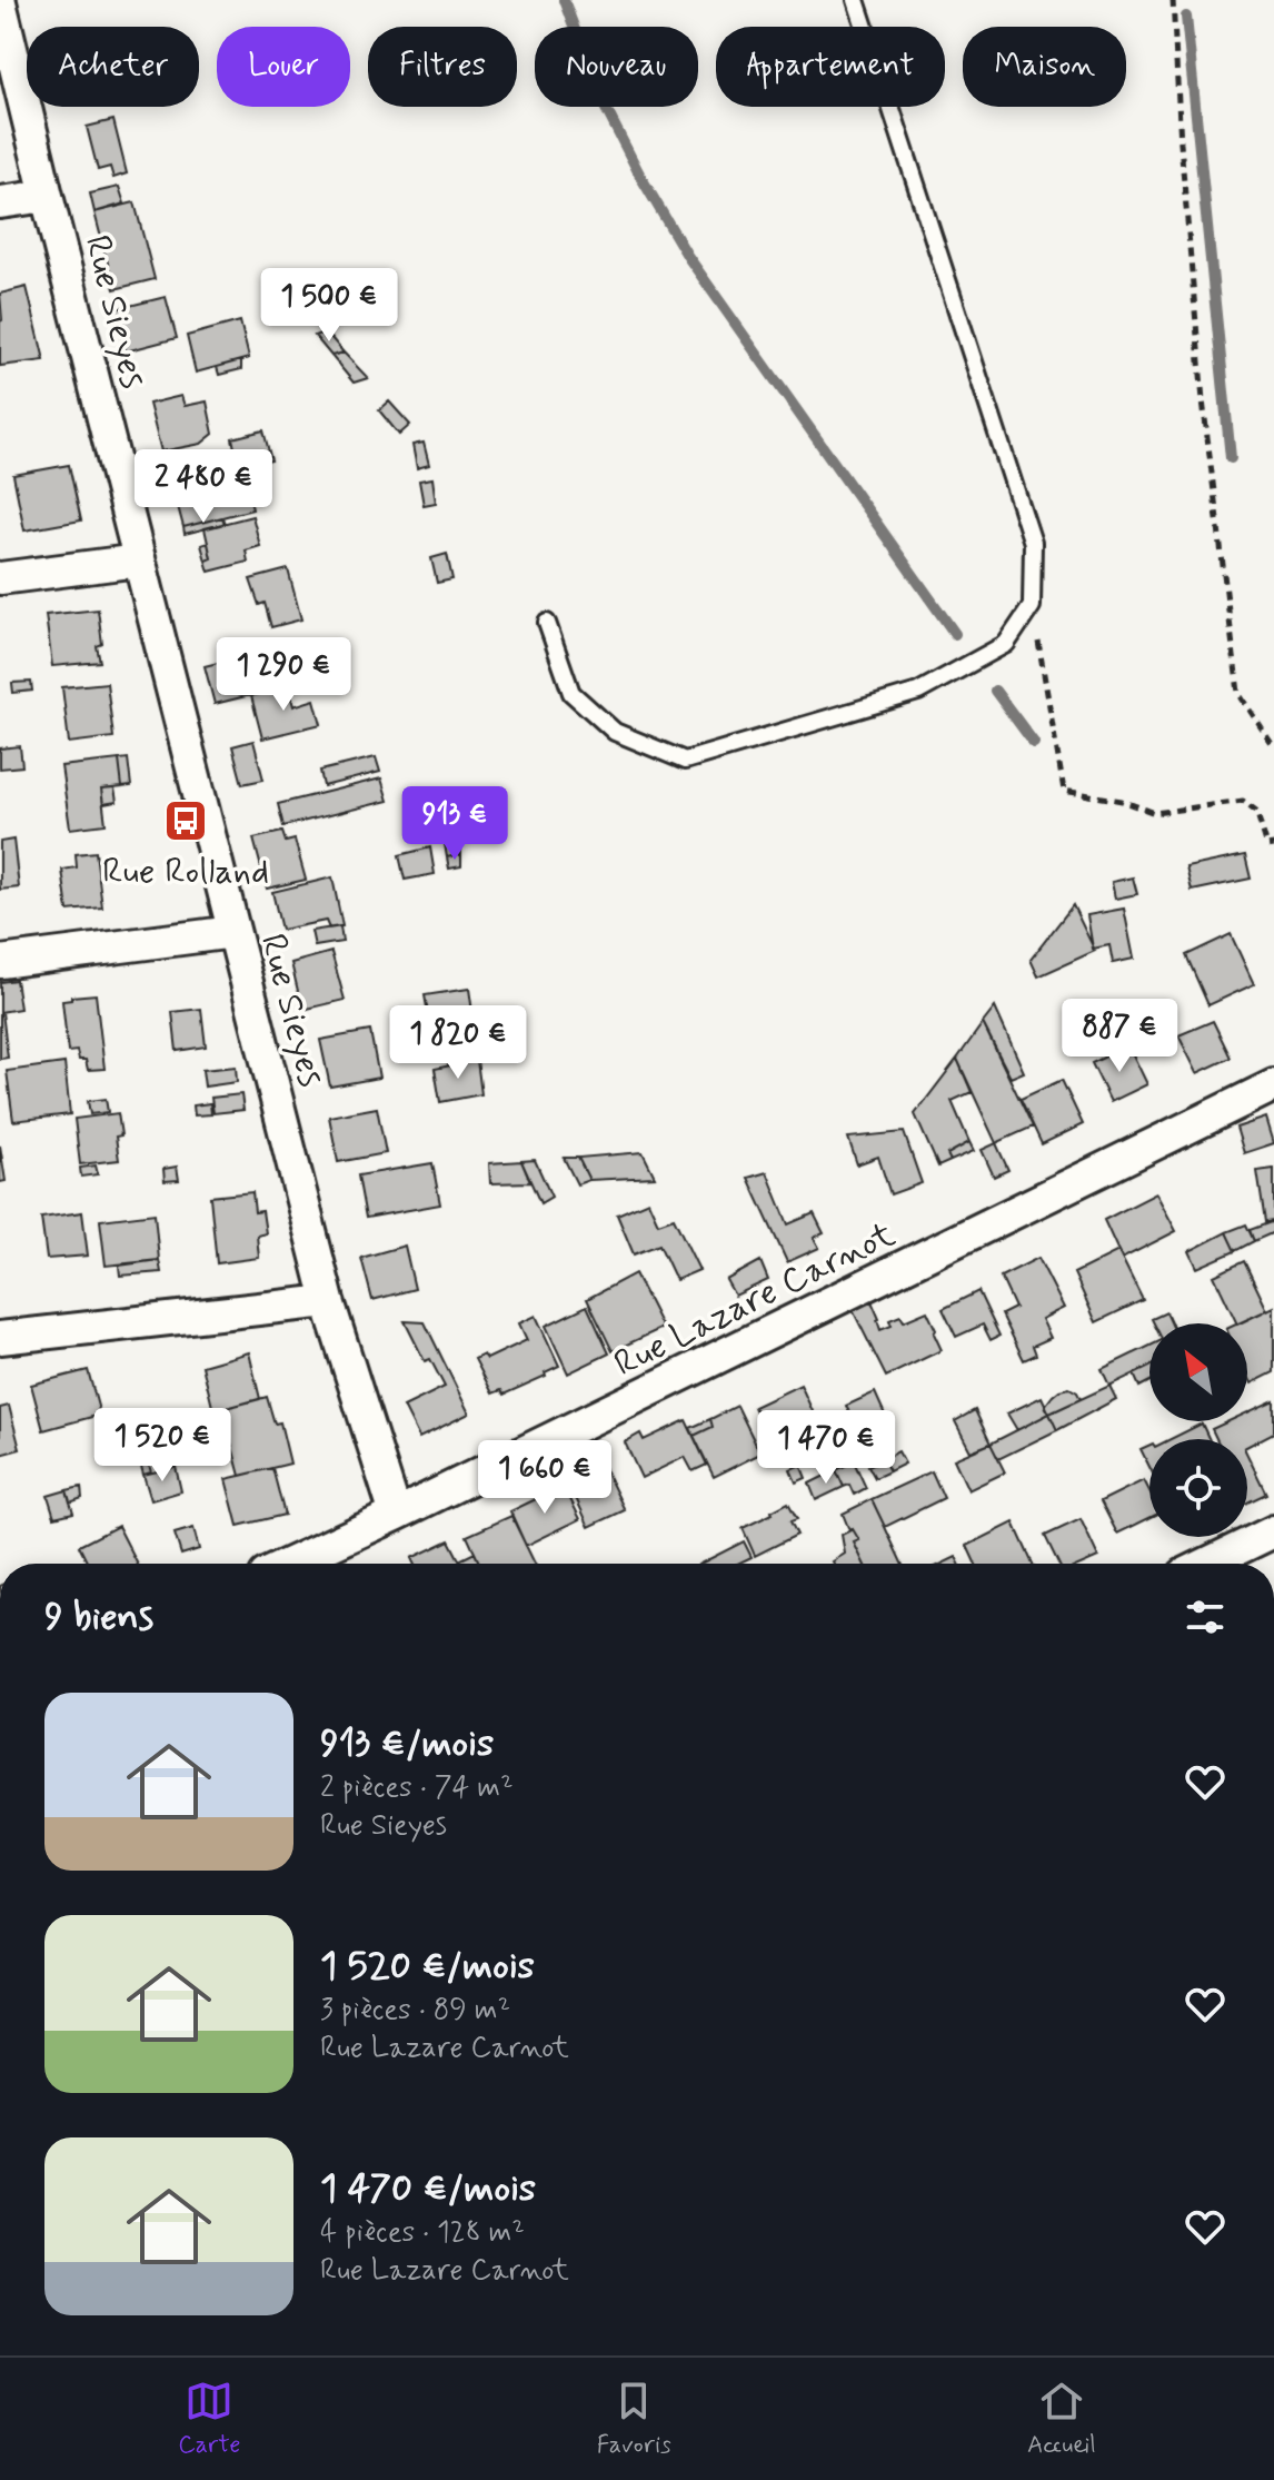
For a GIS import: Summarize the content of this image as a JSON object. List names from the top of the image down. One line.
{"streets":{"street":["Rue Sieyes","Rue Lazare Carnot"]},"crossings":[["Rue Sieyes","Rue Lazare Carnot"]],"places":{"bus stop":["Rue Rolland"]},"north":"top left","page":{"chip":["Acheter","Louer","Filtres","Nouveau","Appartement","Maison"],"price":["1 500 €","2 480 €","1 290 €","913 €","887 €","1 820 €","1 520 €","1 470 €","1 660 €"],"heading":"9 biens","list":[{"name":"913 €/mois","note":"2 pièces · 74 m² · Rue Sieyes"},{"name":"1 520 €/mois","note":"3 pièces · 89 m² · Rue Lazare Carnot"},{"name":"1 470 €/mois","note":"4 pièces · 128 m² · Rue Lazare Carnot"}],"tabs":["Carte","Favoris","Accueil"]}}
